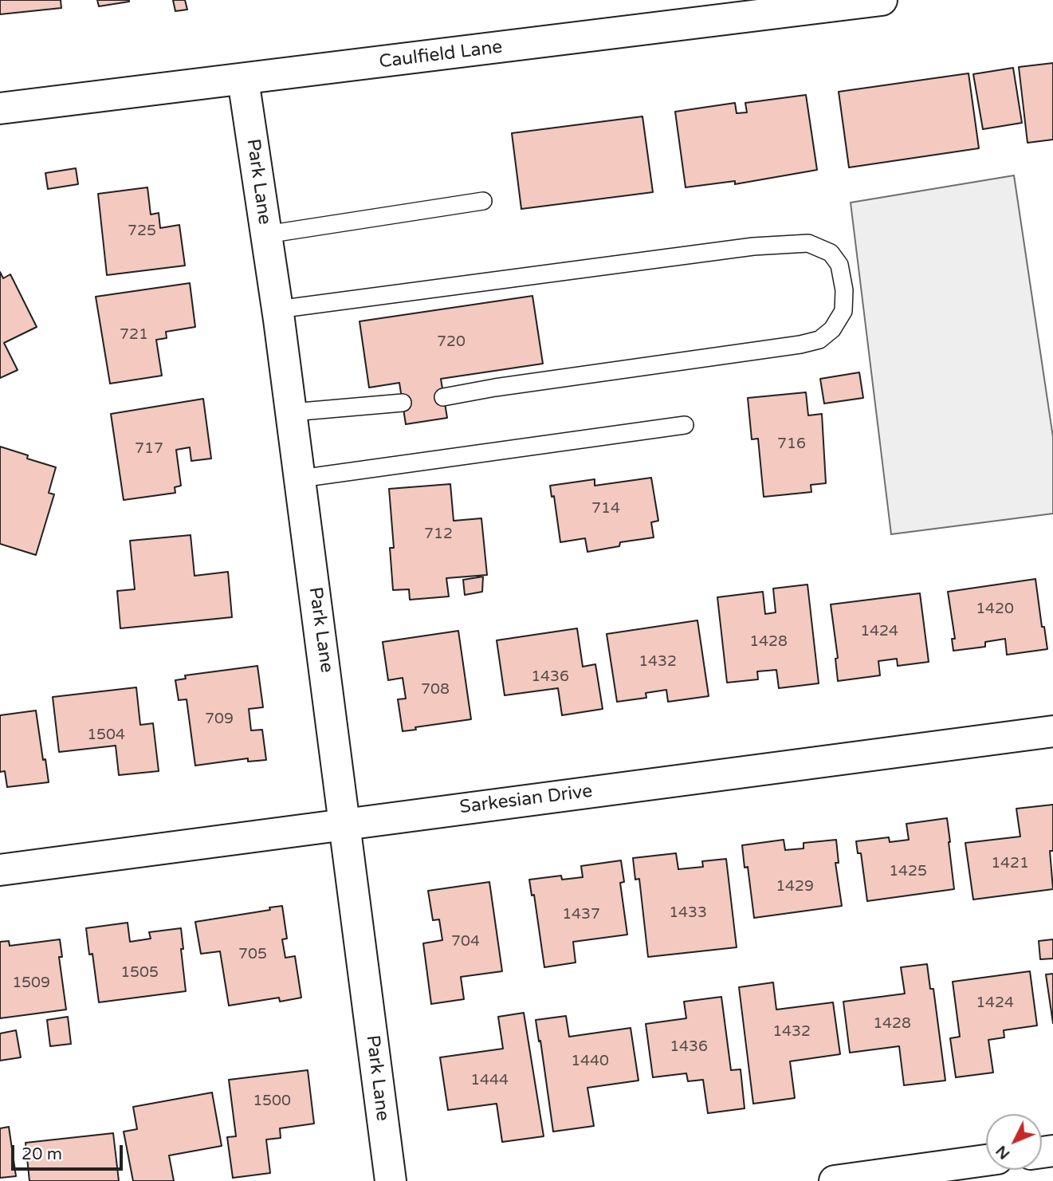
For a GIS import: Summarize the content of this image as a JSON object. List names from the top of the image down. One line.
{"streets":{"street":["Caulfield Lane","Park Lane","Sarkesian Drive"]},"crossings":[["Caulfield Lane","Park Lane"],["Park Lane","Sarkesian Drive"]],"house_numbers":["725","721","720","716","717","714","712","1420","1424","1428","1432","1436","708","709","1504","1421","1425","1429","1433","1437","704","705","1505","1509","1424","1428","1432","1436","1440","1444","1500"],"scale_bar":"20 m","north":"bottom left"}
